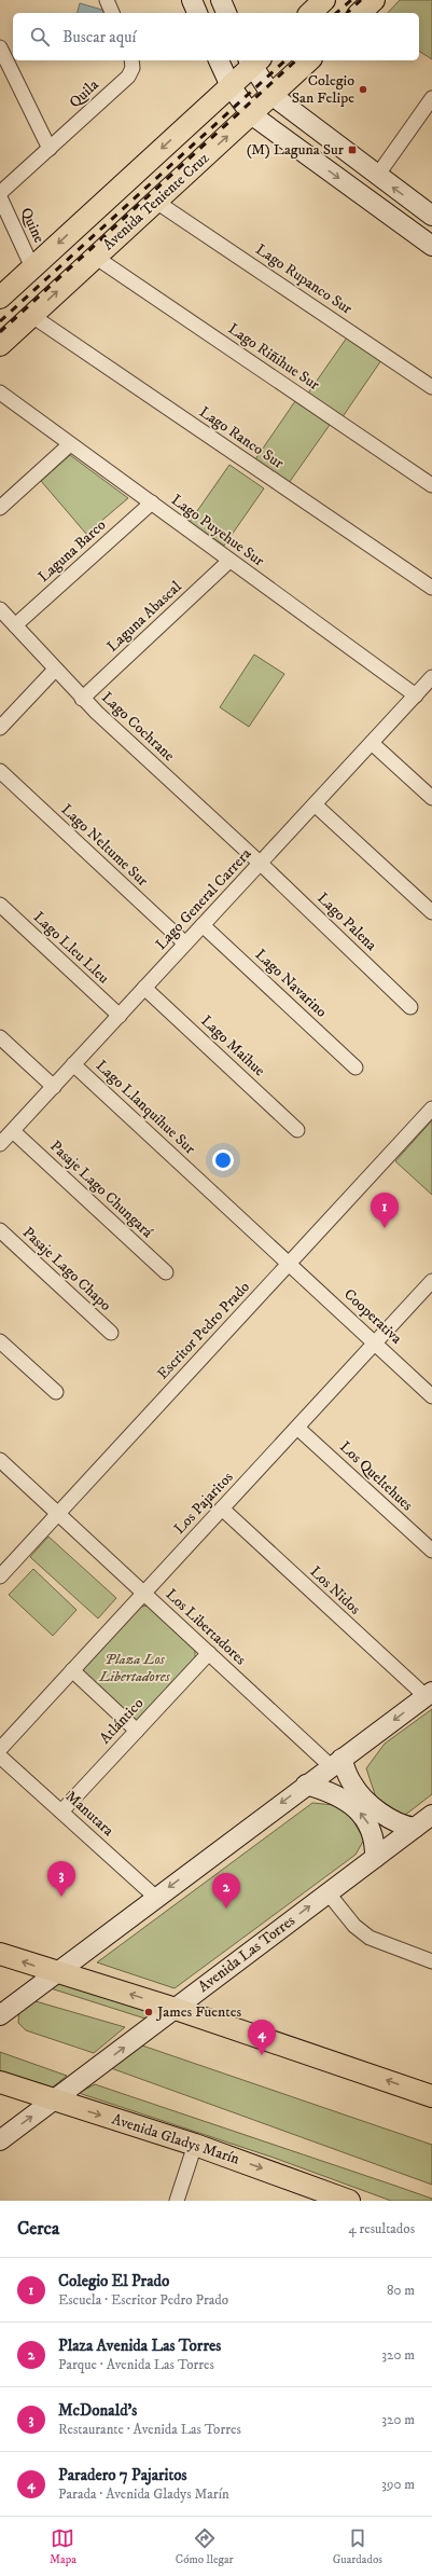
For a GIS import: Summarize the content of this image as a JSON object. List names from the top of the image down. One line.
{"streets":{"main road":["Avenida Teniente Cruz","Avenida Gladys Marín"],"street":["Quila","Quine","Lago Rupanco Sur","Lago Riñihue Sur","Lago Ranco Sur","Lago Puyehue Sur","Laguna Barco","Laguna Abascal","Lago Cochrane","Lago Neltume Sur","Lago General Carrera","Lago Palena","Lago Lleu Lleu","Lago Navarino","Lago Maihue","Lago Llanquihue Sur","Pasaje Lago Chungará","Pasaje Lago Chapo","Cooperativa","Escritor Pedro Prado","Los Queltehues","Los Pajaritos","Los Nidos","Los Libertadores","Atlántico","Manutara","Avenida Las Torres"]},"crossings":[["Avenida Teniente Cruz","Lago Rupanco Sur"],["Avenida Teniente Cruz","Lago Riñihue Sur"],["Avenida Teniente Cruz","Lago Ranco Sur"],["Lago Puyehue Sur","Laguna Barco"],["Lago Puyehue Sur","Laguna Abascal"],["Lago Puyehue Sur","Lago General Carrera"],["Laguna Barco","Lago Cochrane"],["Laguna Abascal","Lago Cochrane"],["Lago Cochrane","Lago General Carrera"],["Lago Cochrane","Lago Palena"],["Lago Neltume Sur","Lago General Carrera"],["Lago General Carrera","Lago Palena"],["Lago General Carrera","Lago Lleu Lleu"],["Lago General Carrera","Lago Navarino"],["Lago General Carrera","Lago Maihue"],["Lago General Carrera","Lago Llanquihue Sur"],["Lago General Carrera","Pasaje Lago Chungará"],["Lago Llanquihue Sur","Cooperativa"],["Lago Llanquihue Sur","Escritor Pedro Prado"],["Cooperativa","Escritor Pedro Prado"],["Cooperativa","Los Pajaritos"],["Escritor Pedro Prado","Los Libertadores"],["Los Queltehues","Los Pajaritos"],["Los Pajaritos","Los Nidos"],["Los Pajaritos","Los Libertadores"],["Los Libertadores","Atlántico"],["Atlántico","Manutara"],["Avenida Las Torres","Avenida Gladys Marín"]],"parks":["Plaza Los Libertadores"],"places":{"other":["Colegio San Felipe","James Fuentes"],"transit":["(M) Laguna Sur"]},"page":{"search":"Buscar aquí","pins":["1","3","2","4"],"heading":["Cerca","4 resultados"],"list":[{"mark":"1","name":"Colegio El Prado","note":"Escuela · Escritor Pedro Prado","value":"80 m"},{"mark":"2","name":"Plaza Avenida Las Torres","note":"Parque · Avenida Las Torres","value":"320 m"},{"mark":"3","name":"McDonald's","note":"Restaurante · Avenida Las Torres","value":"320 m"},{"mark":"4","name":"Paradero 7 Pajaritos","note":"Parada · Avenida Gladys Marín","value":"390 m"}],"nav":["Mapa","Cómo llegar","Guardados"]}}
